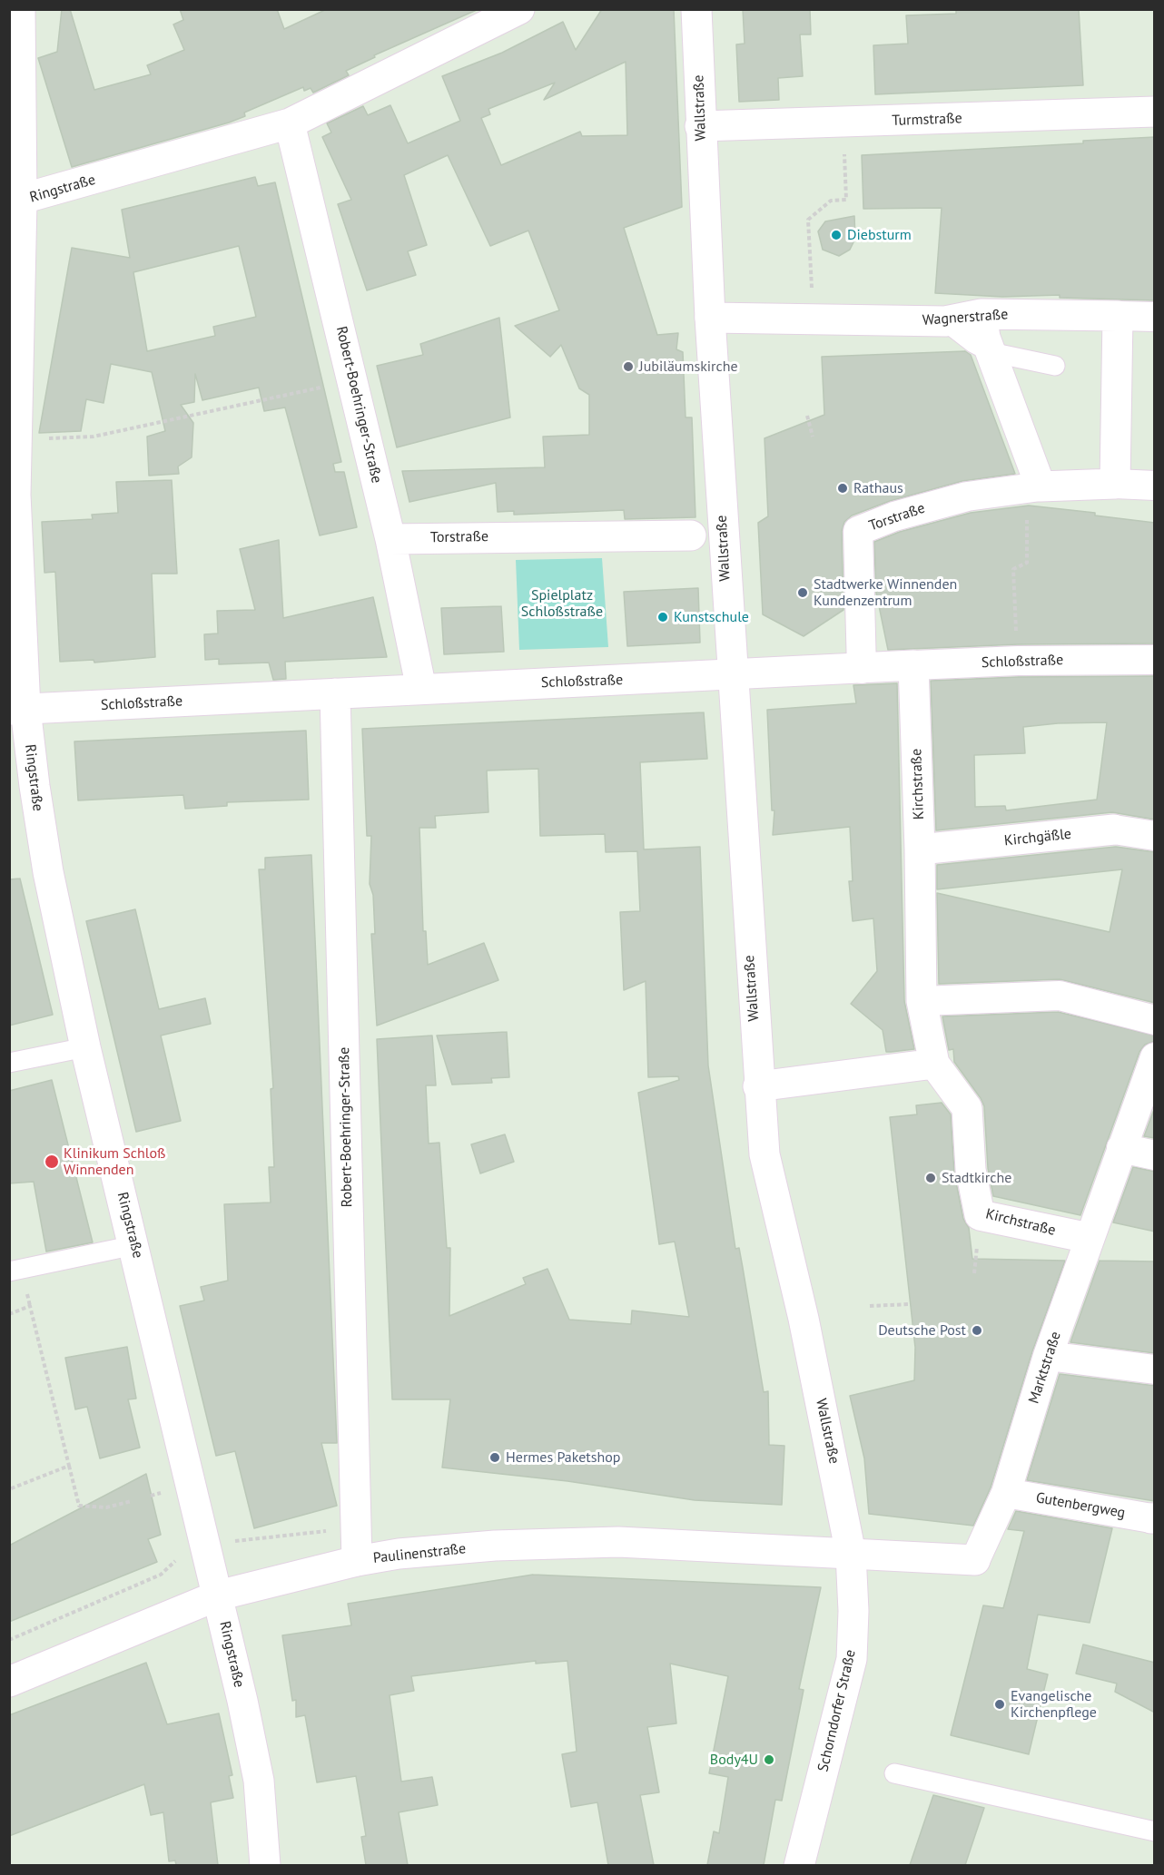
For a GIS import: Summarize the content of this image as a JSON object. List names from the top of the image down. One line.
{"streets":{"street":["Wallstraße","Turmstraße","Ringstraße","Wagnerstraße","Robert-Boehringer-Straße","Torstraße","Schloßstraße","Kirchstraße","Kirchgäßle","Marktstraße","Gutenbergweg","Paulinenstraße","Schorndorfer Straße"]},"crossings":[["Wallstraße","Turmstraße"],["Wallstraße","Wagnerstraße"],["Wallstraße","Schloßstraße"],["Wallstraße","Marktstraße"],["Wallstraße","Paulinenstraße"],["Wallstraße","Schorndorfer Straße"],["Ringstraße","Robert-Boehringer-Straße"],["Ringstraße","Schloßstraße"],["Ringstraße","Paulinenstraße"],["Robert-Boehringer-Straße","Torstraße"],["Robert-Boehringer-Straße","Schloßstraße"],["Robert-Boehringer-Straße","Paulinenstraße"],["Torstraße","Schloßstraße"],["Schloßstraße","Kirchstraße"],["Kirchstraße","Kirchgäßle"],["Kirchstraße","Marktstraße"],["Marktstraße","Gutenbergweg"],["Marktstraße","Paulinenstraße"],["Marktstraße","Schorndorfer Straße"],["Paulinenstraße","Schorndorfer Straße"]],"parks":["Spielplatz Schloßstraße"],"places":["Diebsturm","Jubiläumskirche","Rathaus","Stadtwerke Winnenden Kundenzentrum","Kunstschule","Klinikum Schloß Winnenden","Stadtkirche","Deutsche Post","Hermes Paketshop","Evangelische Kirchenpflege","Body4U"]}
